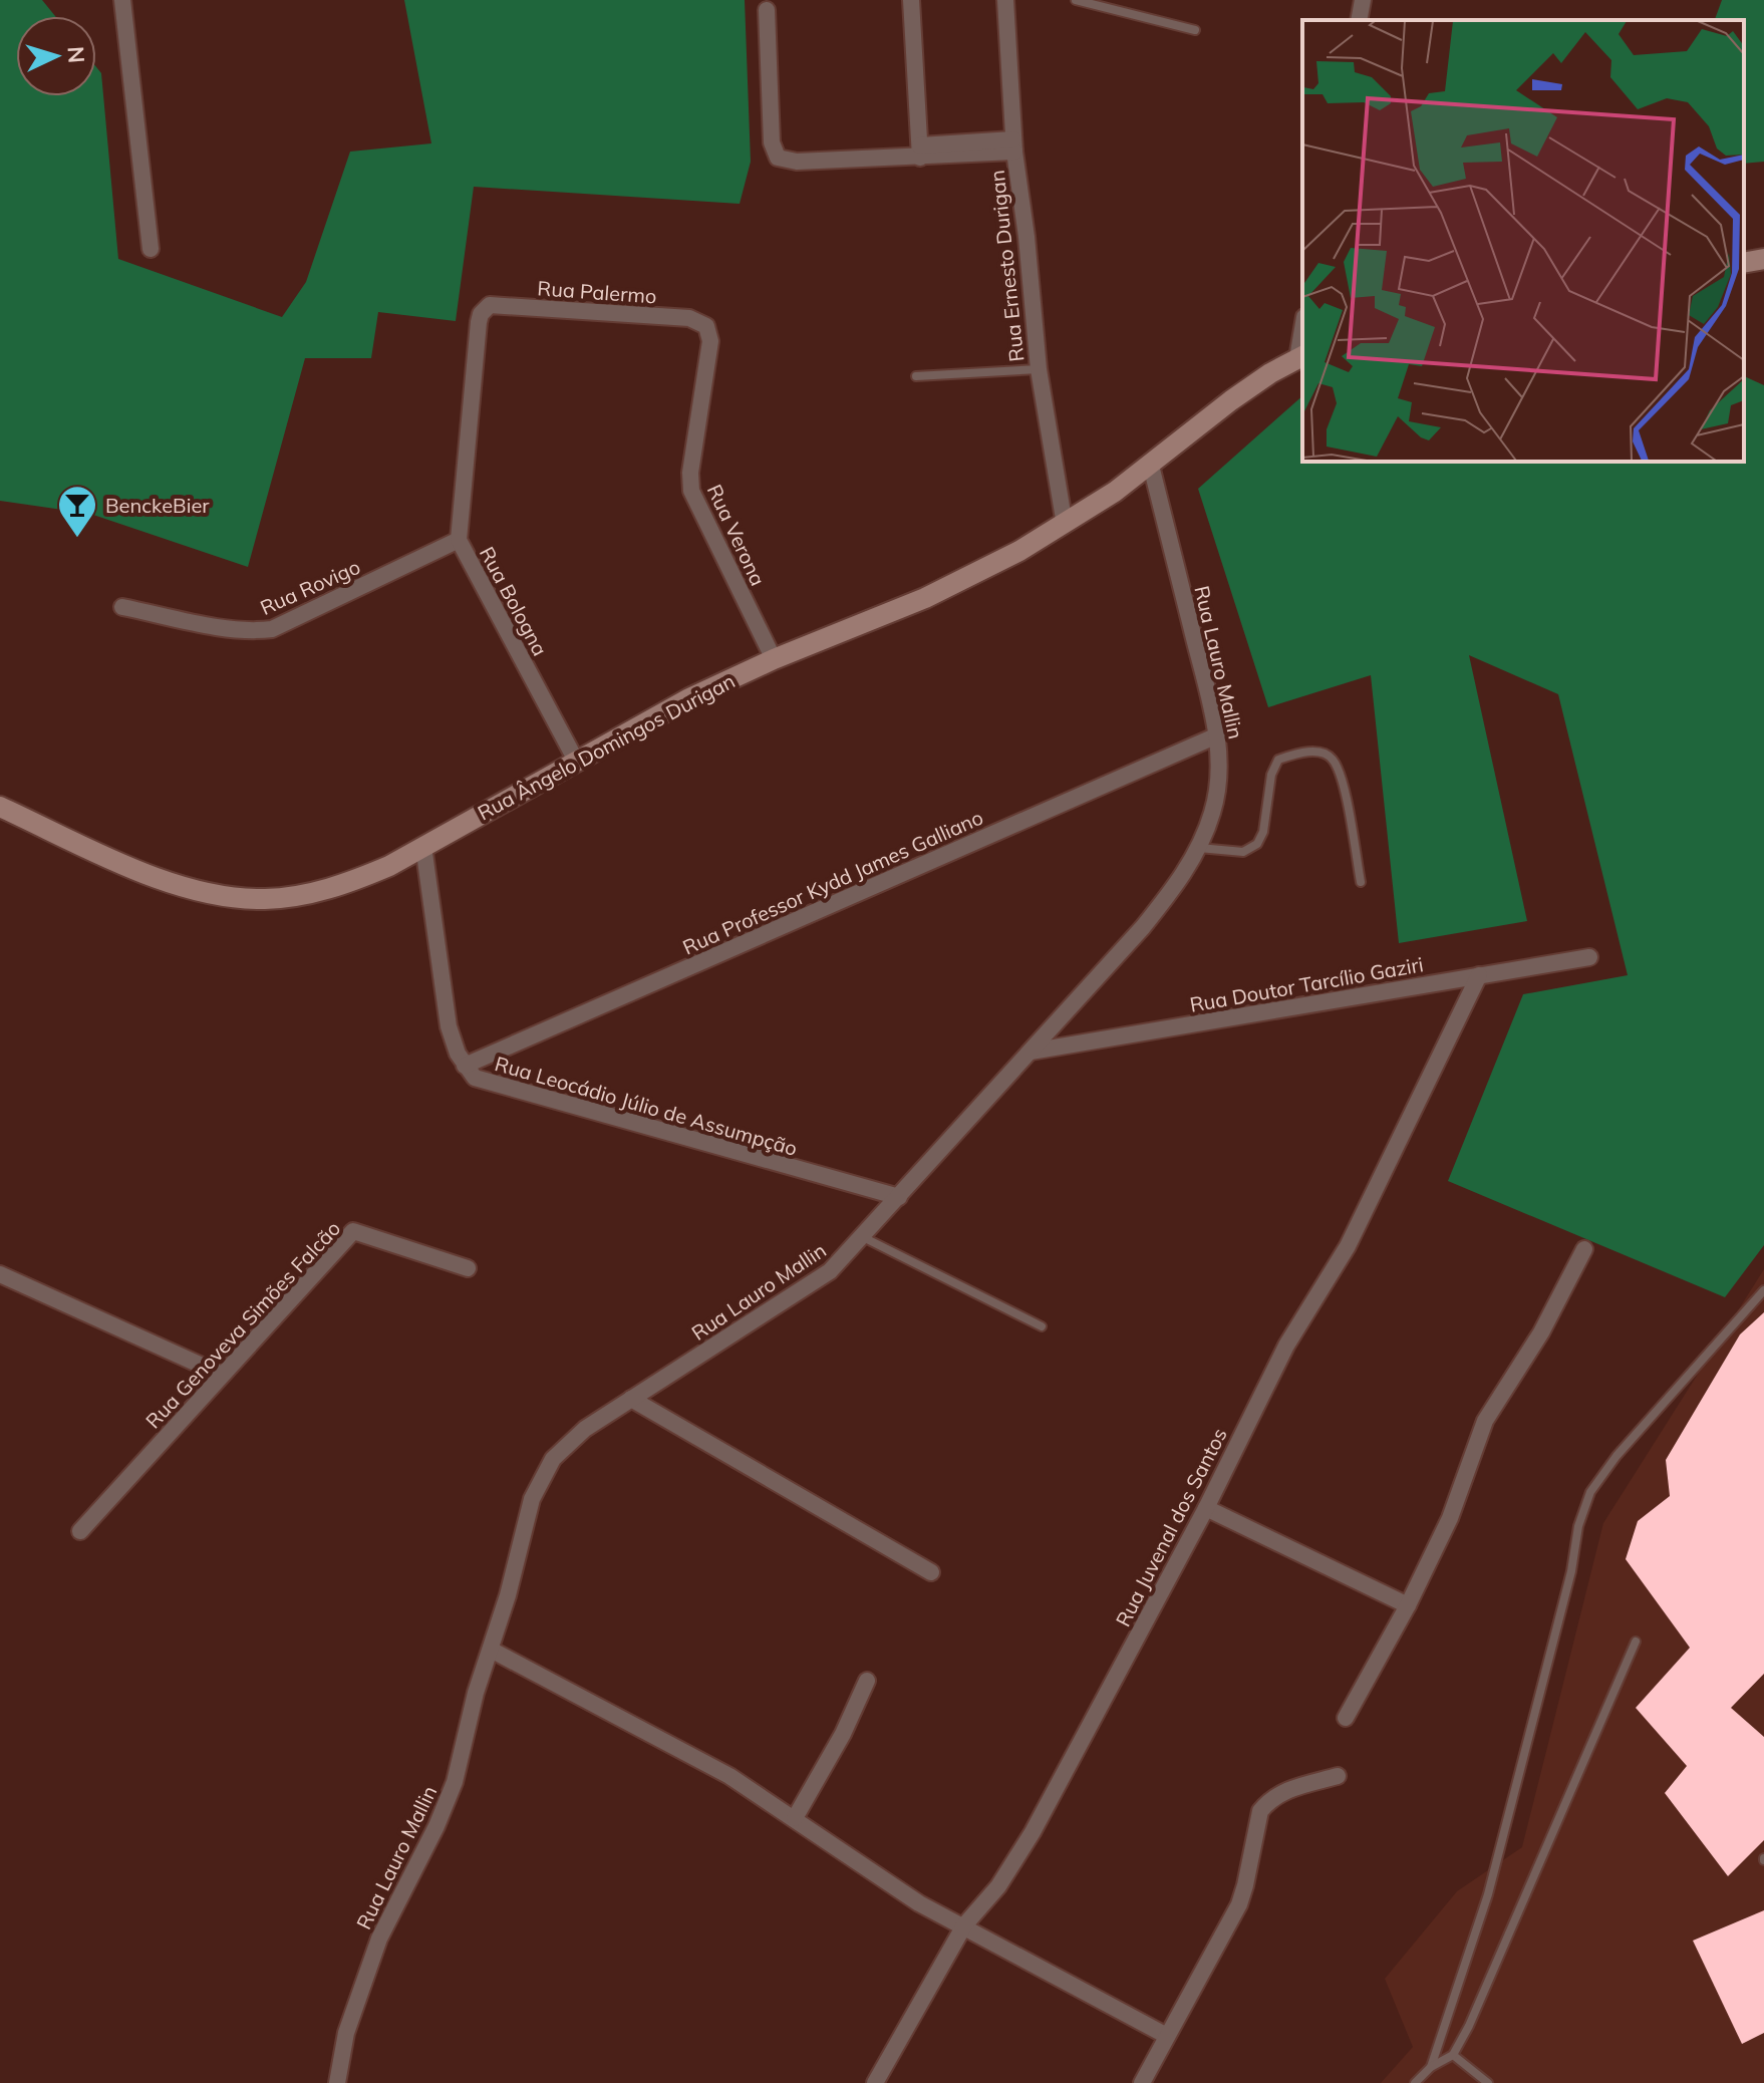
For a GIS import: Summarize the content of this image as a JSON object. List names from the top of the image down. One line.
{"streets":{"street":["Rua Ernesto Durigan","Rua Palermo","Rua Verona","Rua Rovigo","Rua Bologna","Rua Lauro Mallin","Rua Ângelo Domingos Durigan","Rua Professor Kydd James Galliano","Rua Doutor Tarcílio Gaziri","Rua Leocádio Júlio de Assumpção","Rua Genoveva Simões Falcão","Rua Juvenal dos Santos"]},"crossings":[["Rua Ernesto Durigan","Rua Ângelo Domingos Durigan"],["Rua Palermo","Rua Verona"],["Rua Palermo","Rua Bologna"],["Rua Verona","Rua Ângelo Domingos Durigan"],["Rua Rovigo","Rua Bologna"],["Rua Bologna","Rua Ângelo Domingos Durigan"],["Rua Lauro Mallin","Rua Ângelo Domingos Durigan"],["Rua Lauro Mallin","Rua Professor Kydd James Galliano"],["Rua Lauro Mallin","Rua Doutor Tarcílio Gaziri"],["Rua Lauro Mallin","Rua Leocádio Júlio de Assumpção"],["Rua Ângelo Domingos Durigan","Rua Leocádio Júlio de Assumpção"],["Rua Professor Kydd James Galliano","Rua Leocádio Júlio de Assumpção"],["Rua Doutor Tarcílio Gaziri","Rua Juvenal dos Santos"]],"places":{"bar":["BenckeBier"]},"north":"right"}
